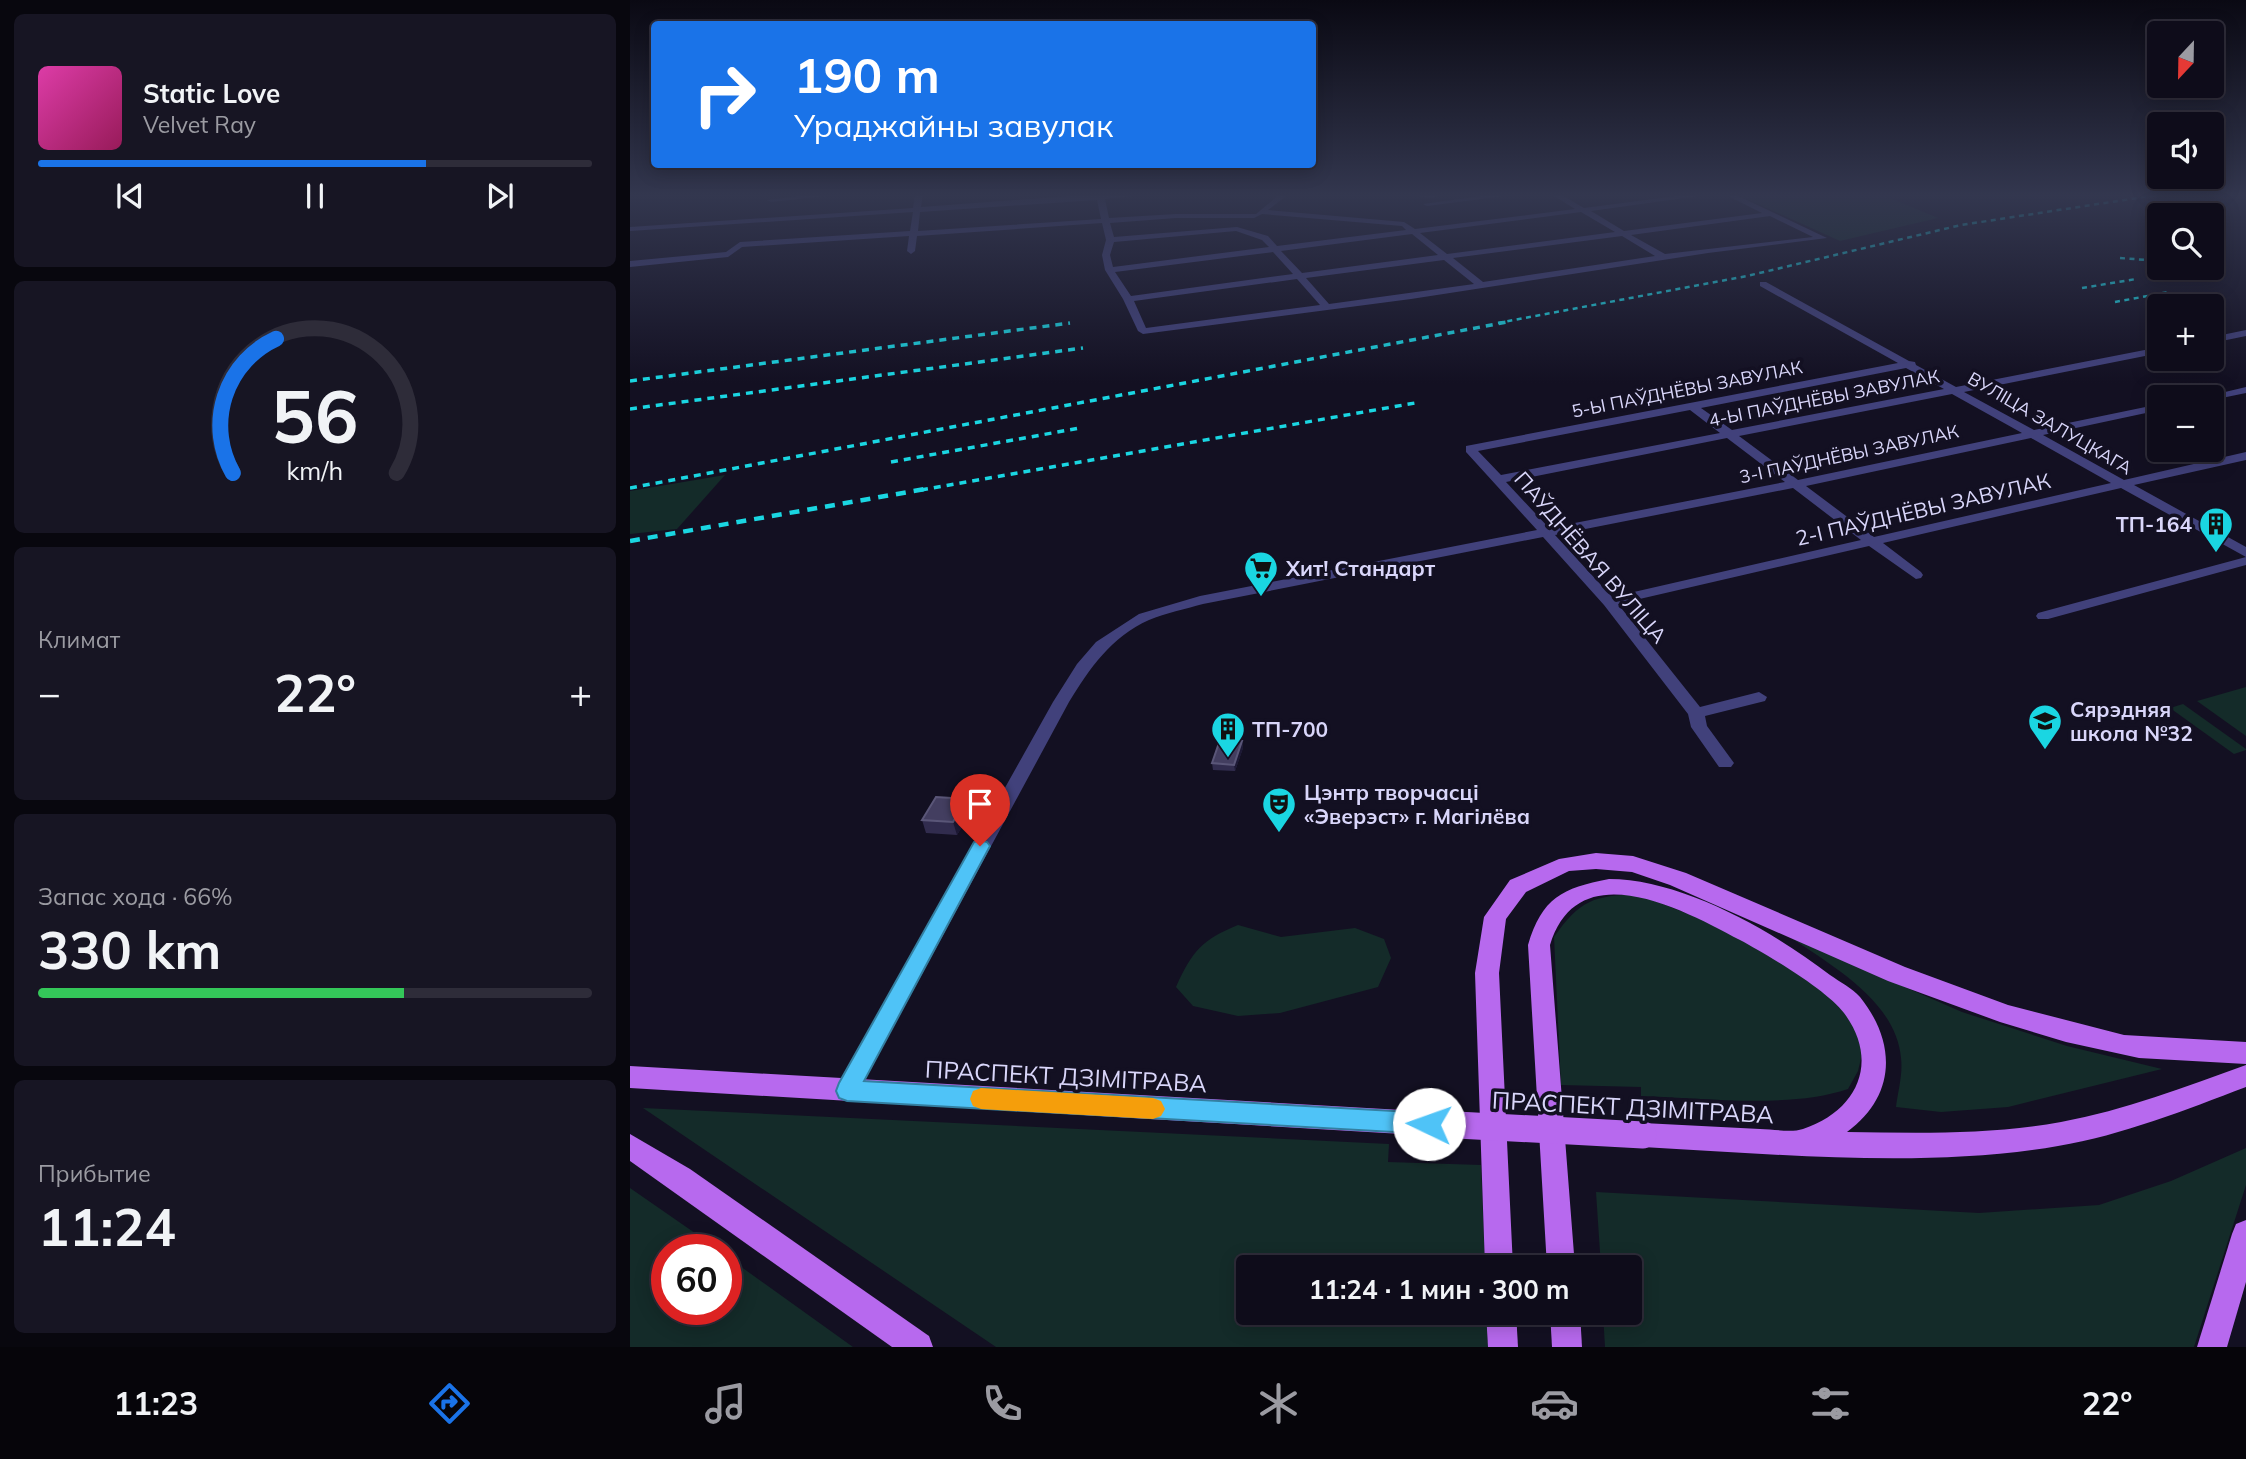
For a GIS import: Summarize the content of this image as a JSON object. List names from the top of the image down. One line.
{"streets":{"main road":["ПРАСПЕКТ ДЗІМІТРАВА"],"street":["5-Ы ПАЎДНЁВЫ ЗАВУЛАК","4-Ы ПАЎДНЁВЫ ЗАВУЛАК","ВУЛІЦА ЗАЛУЦКАГА","3-І ПАЎДНЁВЫ ЗАВУЛАК","2-І ПАЎДНЁВЫ ЗАВУЛАК","ПАЎДНЁВАЯ ВУЛІЦА"]},"crossings":[["5-Ы ПАЎДНЁВЫ ЗАВУЛАК","ВУЛІЦА ЗАЛУЦКАГА"],["5-Ы ПАЎДНЁВЫ ЗАВУЛАК","ПАЎДНЁВАЯ ВУЛІЦА"],["4-Ы ПАЎДНЁВЫ ЗАВУЛАК","ВУЛІЦА ЗАЛУЦКАГА"],["4-Ы ПАЎДНЁВЫ ЗАВУЛАК","ПАЎДНЁВАЯ ВУЛІЦА"],["ВУЛІЦА ЗАЛУЦКАГА","3-І ПАЎДНЁВЫ ЗАВУЛАК"],["ВУЛІЦА ЗАЛУЦКАГА","2-І ПАЎДНЁВЫ ЗАВУЛАК"],["3-І ПАЎДНЁВЫ ЗАВУЛАК","ПАЎДНЁВАЯ ВУЛІЦА"],["3-І ПАЎДНЁВЫ ЗАВУЛАК","ПРАСПЕКТ ДЗІМІТРАВА"],["2-І ПАЎДНЁВЫ ЗАВУЛАК","ПАЎДНЁВАЯ ВУЛІЦА"]],"places":{"building":["ТП-164","ТП-700"],"supermarket":["Хит! Стандарт"],"school or university":["Сярэдняя школа №32"],"theatre":["Цэнтр творчасці «Эверэст» г. Магілёва"]},"north":"bottom","page":{"map_buttons":["+","−"],"turn":["190 m","Ураджайны завулак"],"song":["Static Love","Velvet Ray"],"tile":["Климат",["Запас хода · 66%","330 km"],["Прибытие","11:24"]],"heat":["−","22°","+"],"limit":"60","trip":"11:24 · 1 мин · 300 m","tabs":["11:23","22°"],"gauge":["56","km/h"]}}
